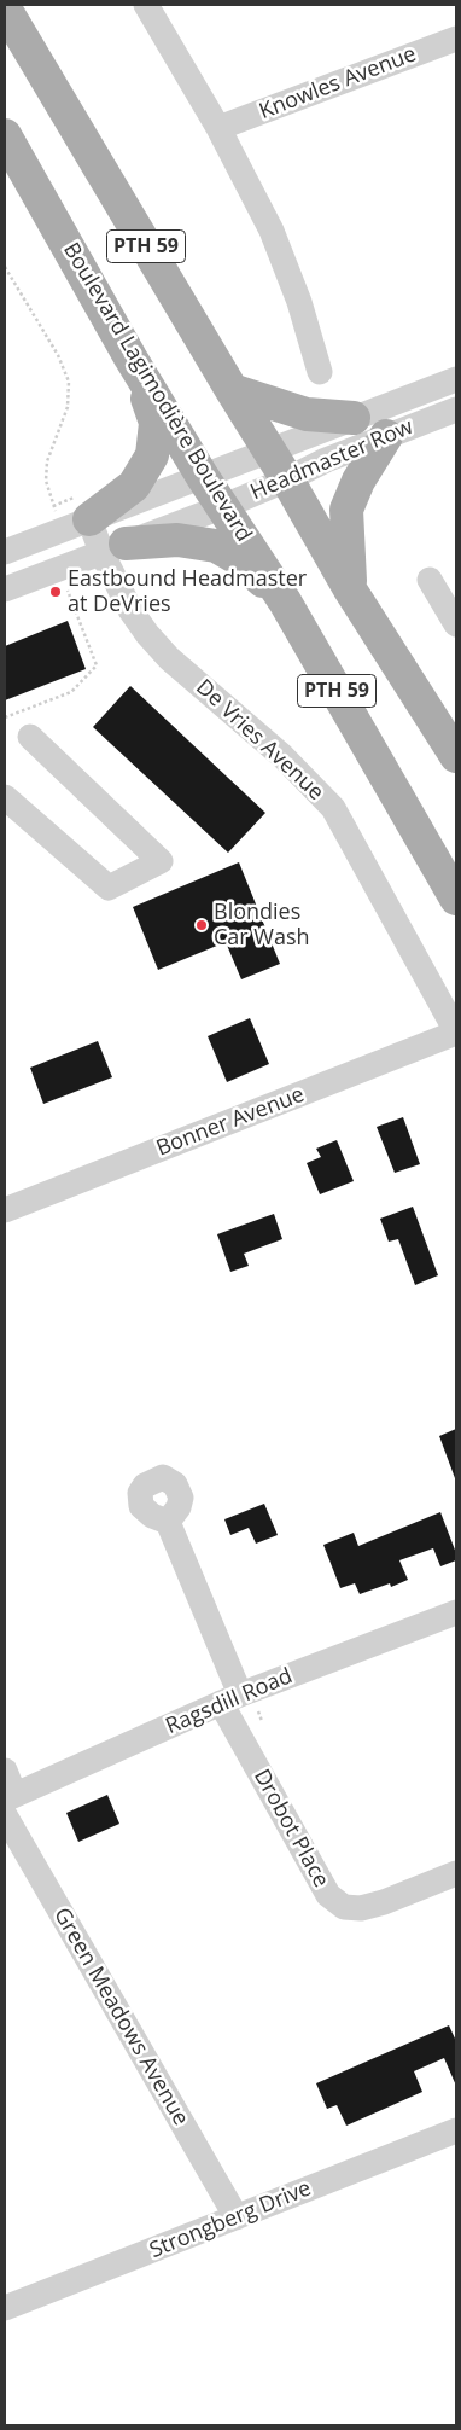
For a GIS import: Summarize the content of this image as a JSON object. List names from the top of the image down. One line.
{"streets":{"main road":["PTH 59","Boulevard Lagimodière Boulevard"],"street":["Knowles Avenue","Headmaster Row","De Vries Avenue","Bonner Avenue","Ragsdill Road","Drobot Place","Green Meadows Avenue","Strongberg Drive"]},"crossings":[["PTH 59","Headmaster Row"],["Boulevard Lagimodière Boulevard","Headmaster Row"],["Headmaster Row","De Vries Avenue"],["De Vries Avenue","Bonner Avenue"],["Ragsdill Road","Drobot Place"],["Ragsdill Road","Green Meadows Avenue"],["Green Meadows Avenue","Strongberg Drive"]],"places":["Eastbound Headmaster at DeVries","Blondies Car Wash"]}
